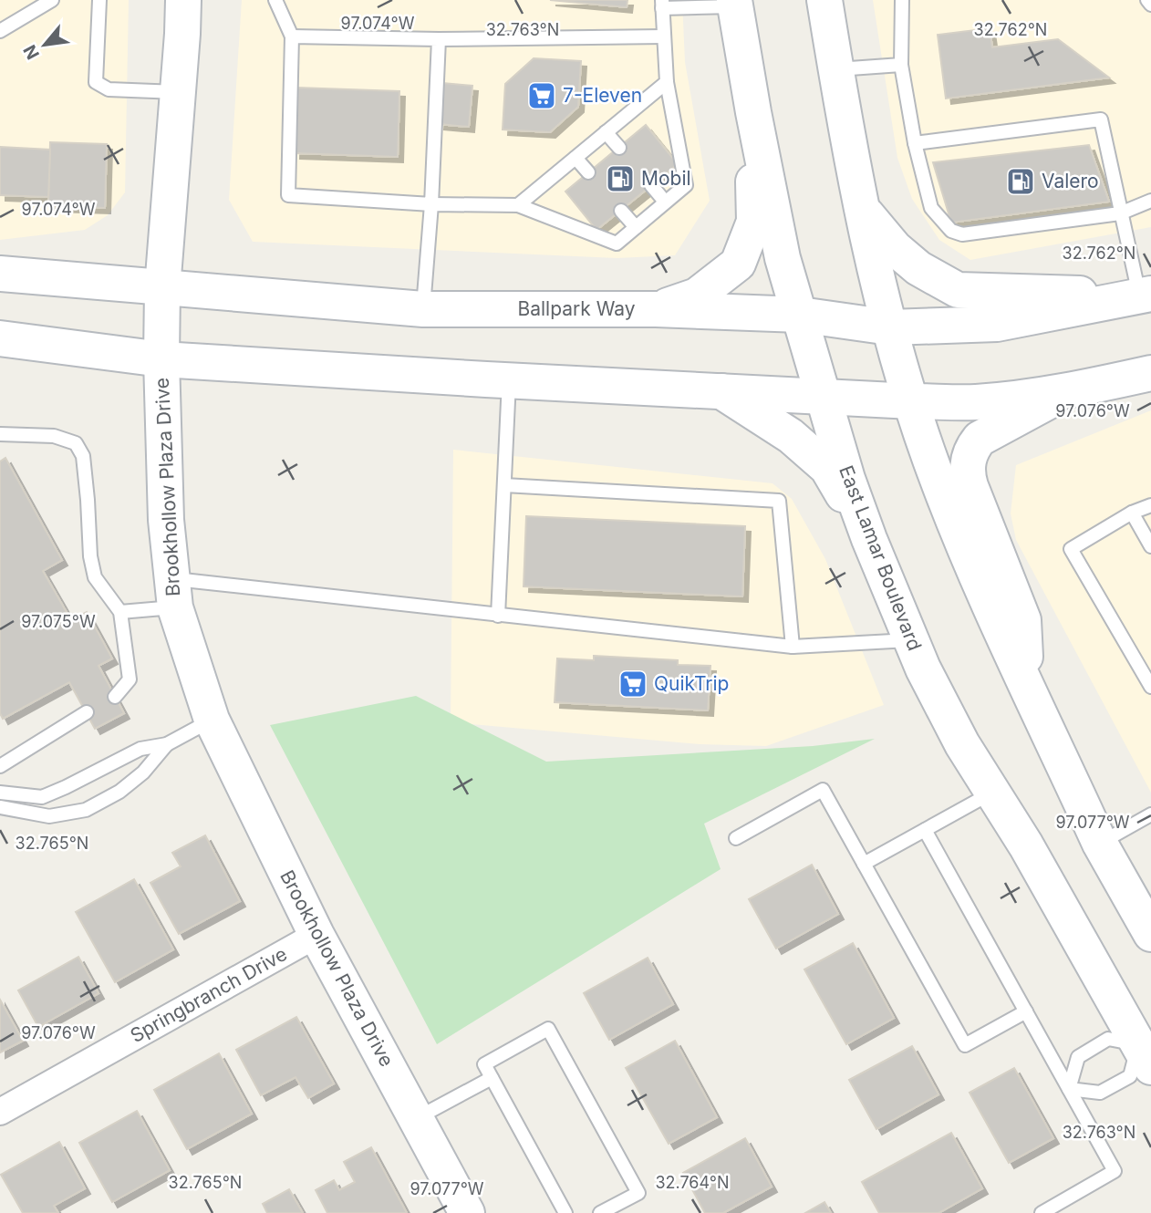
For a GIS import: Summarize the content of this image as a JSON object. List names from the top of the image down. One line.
{"streets":{"main road":["Ballpark Way","Brookhollow Plaza Drive","East Lamar Boulevard"],"street":["Springbranch Drive"]},"crossings":[["Ballpark Way","Brookhollow Plaza Drive"],["Ballpark Way","East Lamar Boulevard"],["Brookhollow Plaza Drive","Springbranch Drive"]],"places":{"supermarket":["7-Eleven","QuikTrip"],"fuel station":["Mobil","Valero"]},"north":"bottom left","coordinates":["97.074°W","32.763°N","32.762°N","97.076°W","97.075°W","97.077°W","32.765°N","32.764°N"]}
